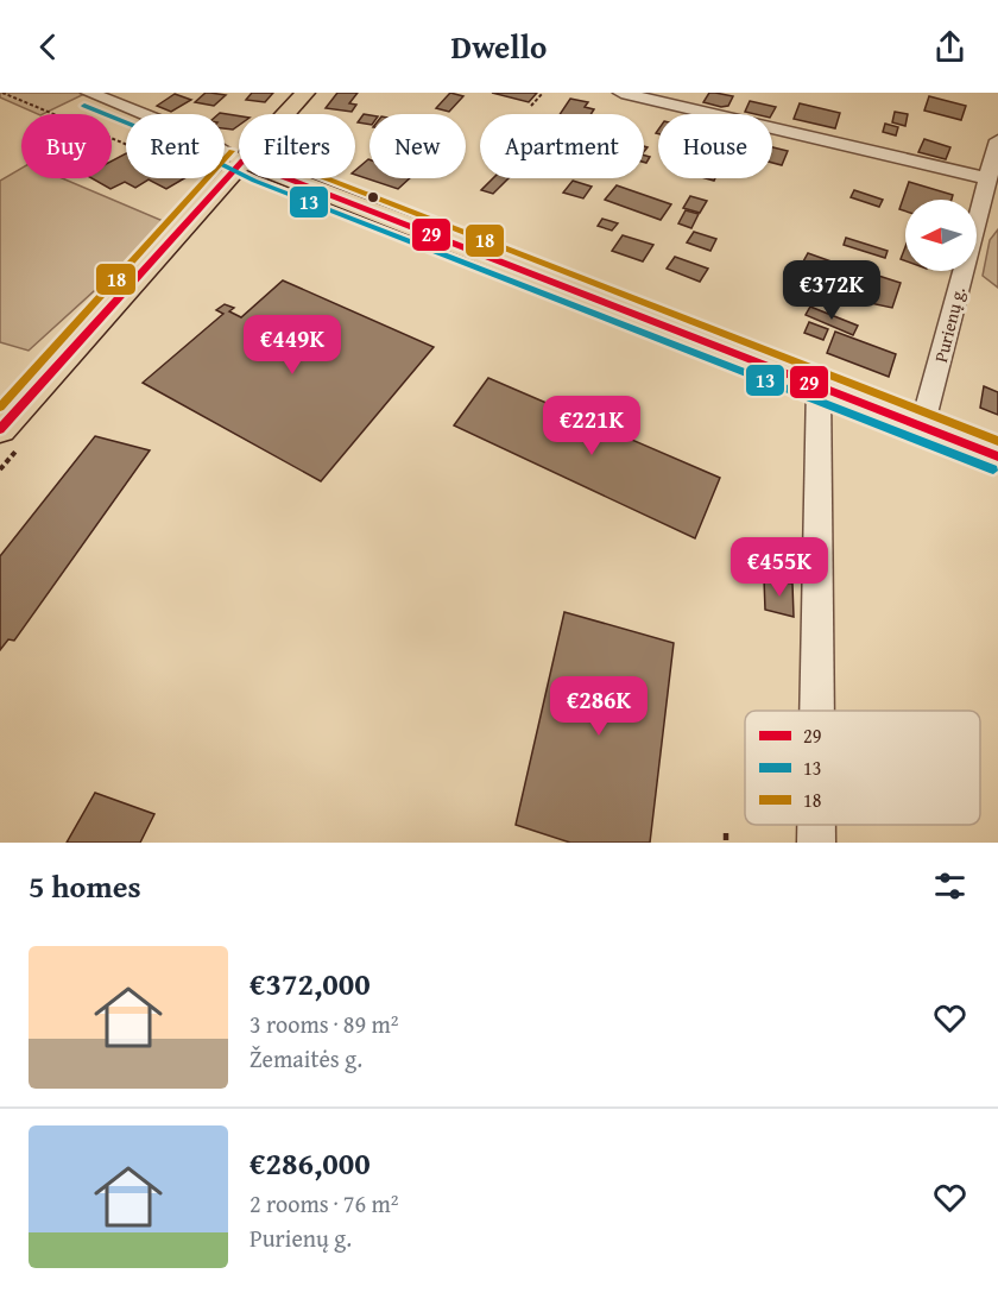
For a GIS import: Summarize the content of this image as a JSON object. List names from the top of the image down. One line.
{"streets":{"street":["Purienų g."]},"lines":["transit line 13","transit line 18","transit line 29"],"legend":["29","13","18"],"north":"left","page":{"header":"Dwello","chip":["Buy","Rent","Filters","New","Apartment","House"],"price":["€372K","€449K","€221K","€455K","€286K"],"heading":"5 homes","list":[{"name":"€372,000","note":"3 rooms · 89 m² · Žemaitės g."},{"name":"€286,000","note":"2 rooms · 76 m² · Purienų g."}]}}
